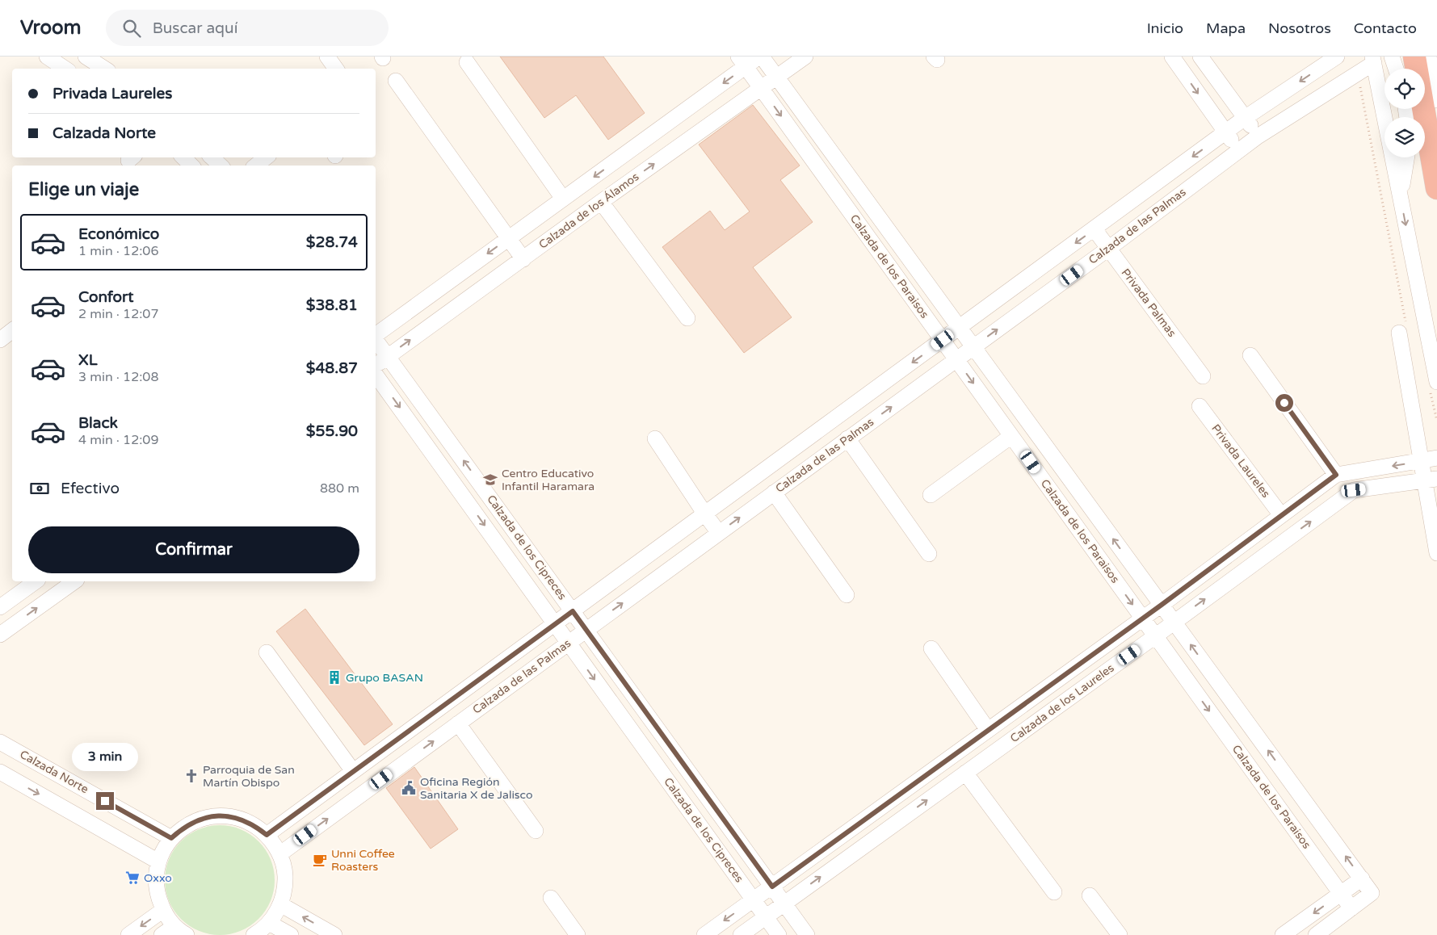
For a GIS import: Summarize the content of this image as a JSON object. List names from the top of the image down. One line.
{"streets":{"street":["Calzada de los Álamos","Calzada de las Palmas","Calzada de los Paraisos","Privada Palmas","Privada Laureles","Calzada de los Cipreces","Calzada de los Laureles","Calzada Norte"]},"crossings":[["Calzada de los Álamos","Calzada de los Paraisos"],["Calzada de los Álamos","Calzada de los Cipreces"],["Calzada de las Palmas","Calzada de los Paraisos"],["Calzada de las Palmas","Privada Palmas"],["Calzada de las Palmas","Calzada de los Cipreces"],["Calzada de los Paraisos","Calzada de los Laureles"],["Privada Laureles","Calzada de los Laureles"],["Calzada de los Cipreces","Calzada de los Laureles"]],"places":{"school or university":["Centro Educativo Infantil Haramara"],"building":["Grupo BASAN"],"church":["Parroquia de San Martín Obispo"],"public building":["Oficina Región Sanitaria X de Jalisco"],"cafe":["Unni Coffee Roasters"],"supermarket":["Oxxo"]},"page":{"header":"Vroom","search":"Buscar aquí","nav":["Inicio","Mapa","Nosotros","Contacto"],"banner":["Privada Laureles","Calzada Norte"],"heading":"Elige un viaje","list":[{"name":"Económico","note":"1 min · 12:06","value":"$28.74"},{"name":"Confort","note":"2 min · 12:07","value":"$38.81"},{"name":"XL","note":"3 min · 12:08","value":"$48.87"},{"name":"Black","note":"4 min · 12:09","value":"$55.90"}],"pay":["Efectivo","880 m"],"buttons":"Confirmar","bubble":"3 min"}}
